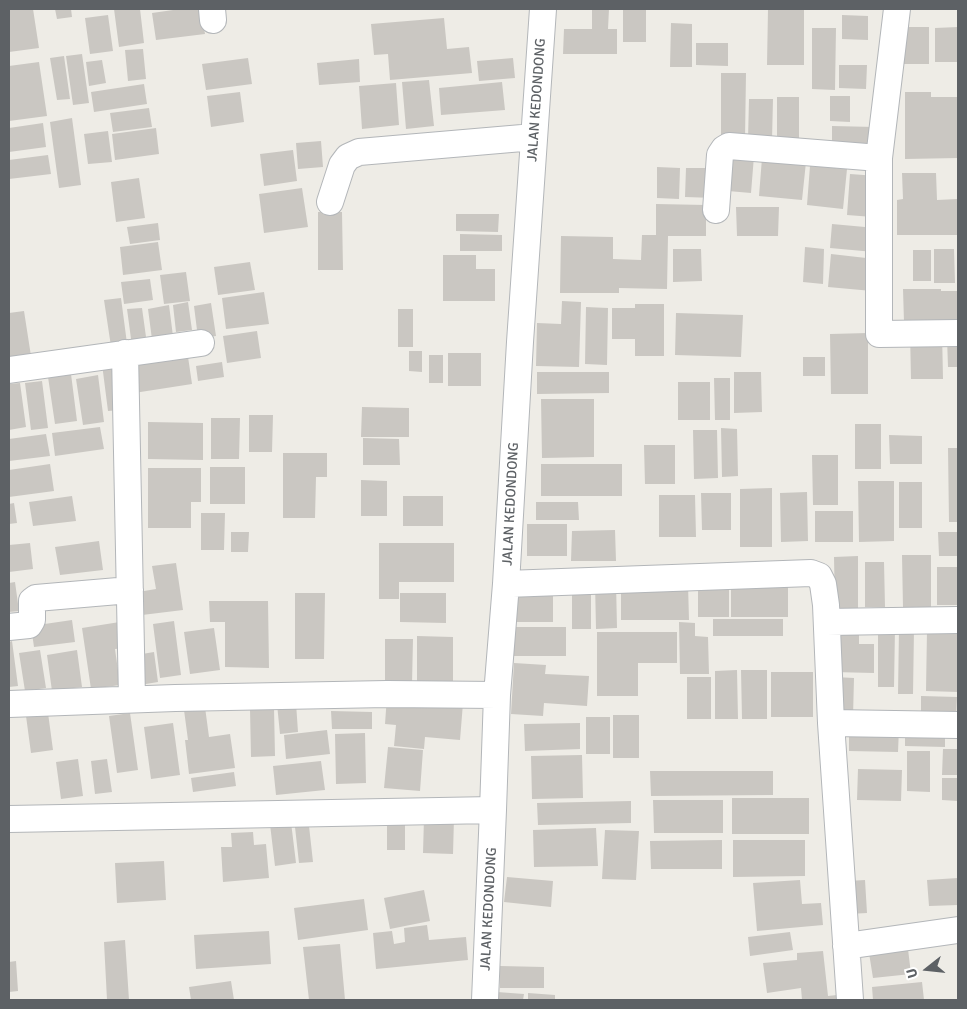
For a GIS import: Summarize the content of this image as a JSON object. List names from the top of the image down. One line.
{"streets":{"street":["JALAN KEDONDONG"]},"north":"left"}
